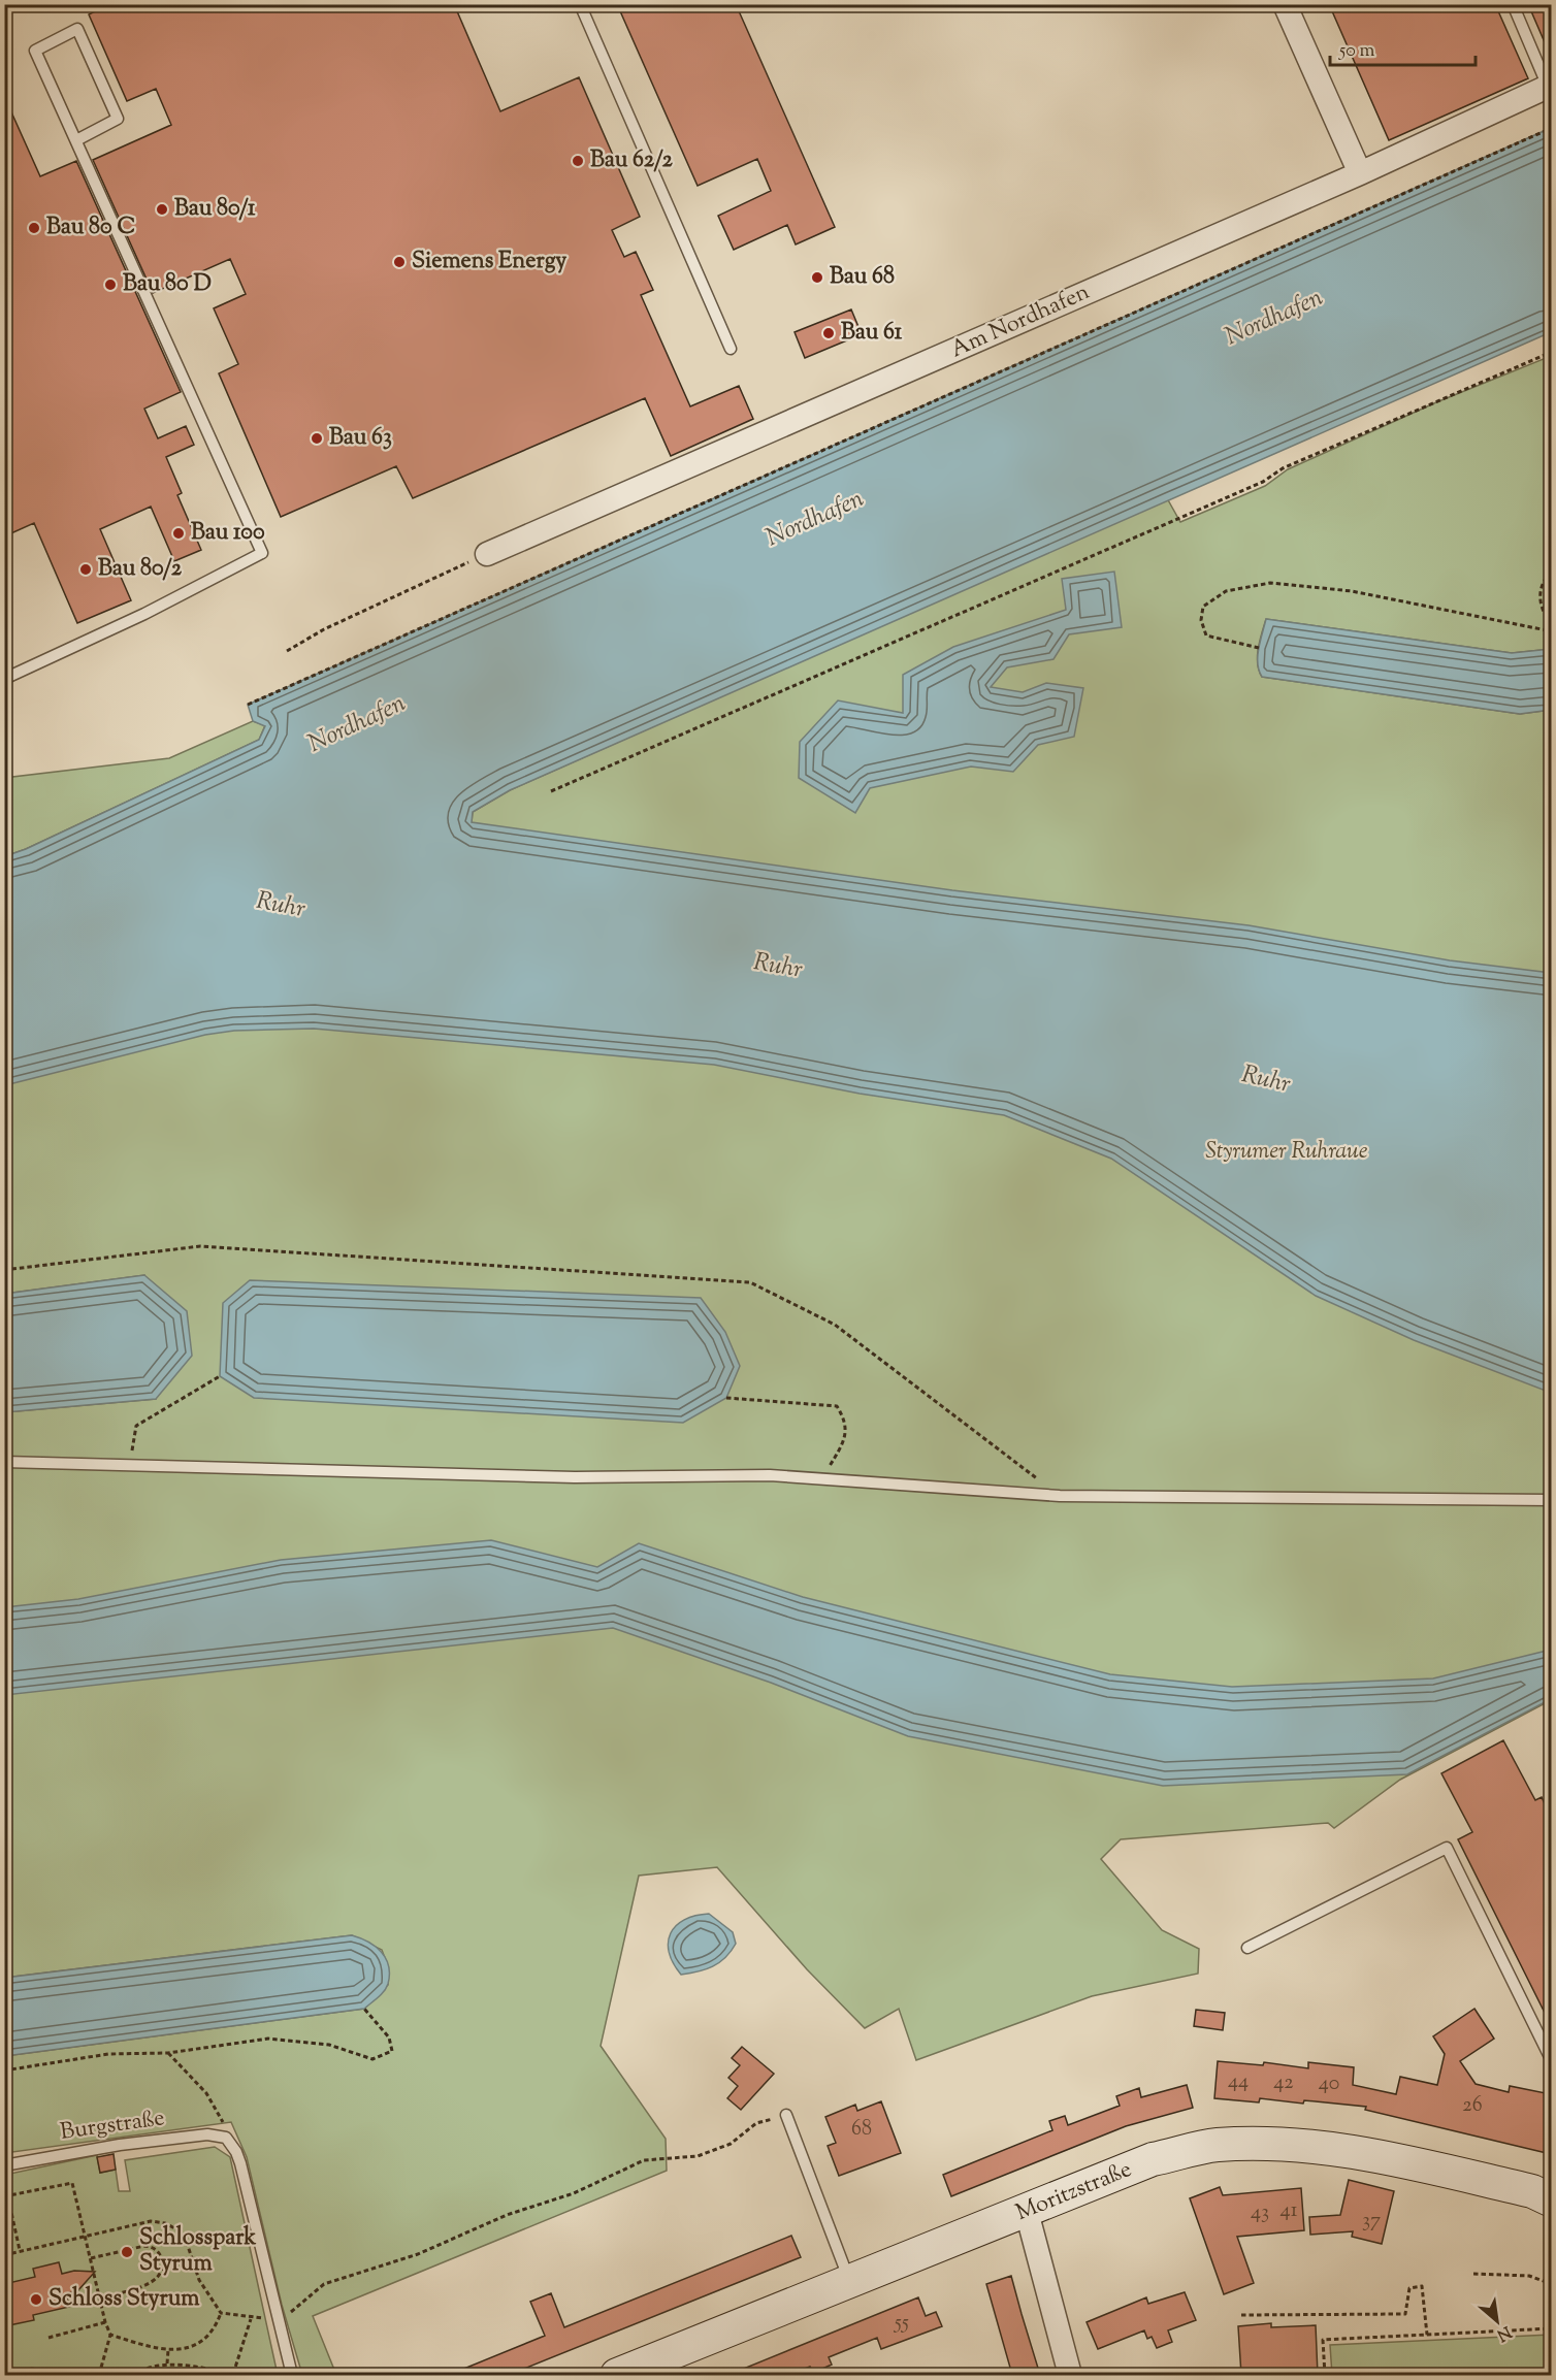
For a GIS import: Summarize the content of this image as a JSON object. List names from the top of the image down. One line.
{"streets":{"main road":["Moritzstraße"],"street":["Am Nordhafen"],"lane":["Burgstraße"]},"water":["Nordhafen","Ruhr"],"parks":["Styrumer Ruhraue"],"places":["Bau 62/2","Bau 80/1","Bau 80 C","Siemens Energy","Bau 68","Bau 80 D","Bau 61","Bau 63","Bau 100","Bau 80/2","Schlosspark Styrum","Schloss Styrum"],"house_numbers":["44","42","40","26","68","41","43","37","55"],"scale_bar":"50 m","north":"bottom right"}
